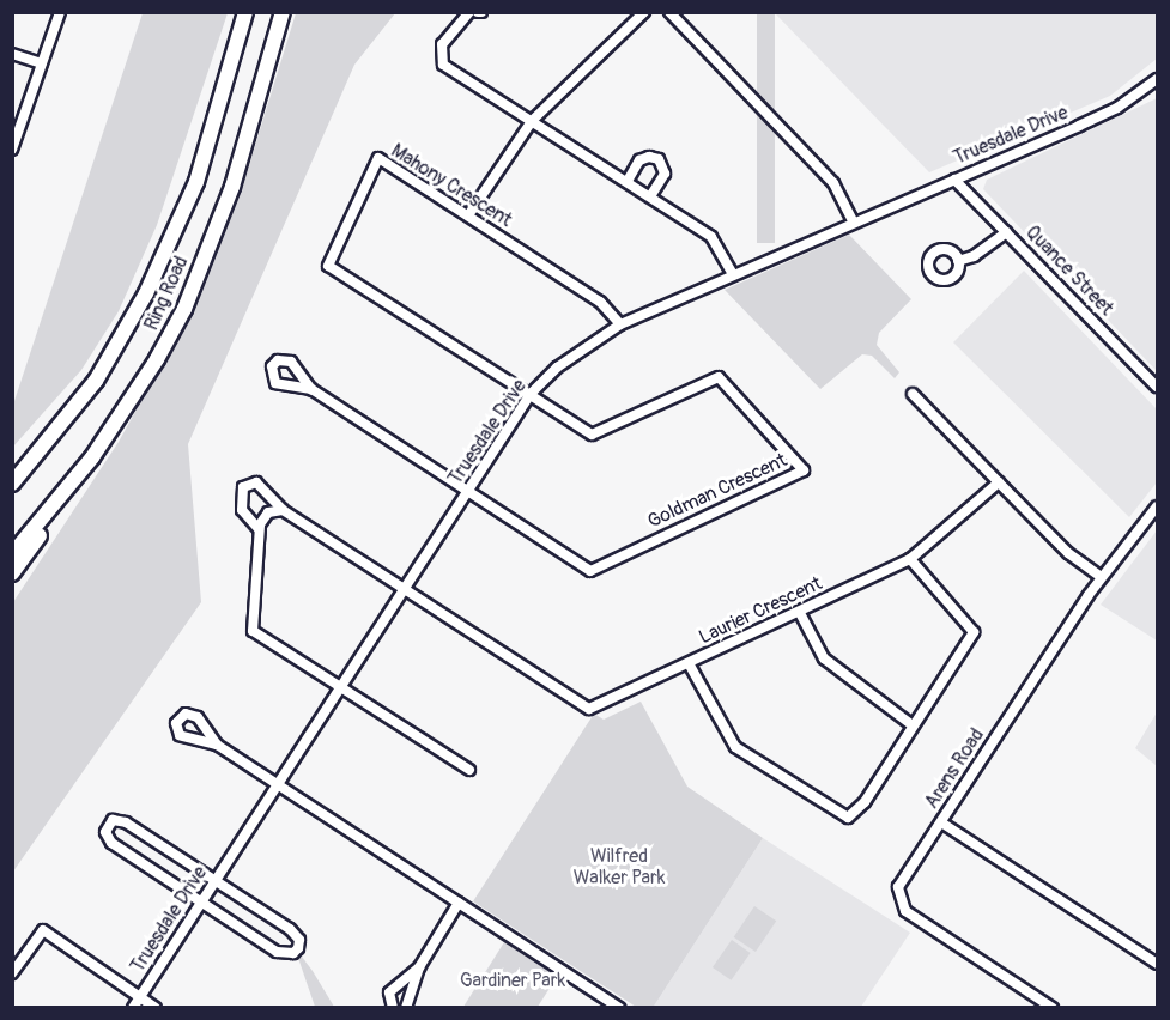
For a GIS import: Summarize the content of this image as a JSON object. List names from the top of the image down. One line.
{"streets":{"highway":["Ring Road"],"street":["Truesdale Drive","Mahony Crescent","Quance Street","Goldman Crescent","Laurier Crescent","Arens Road"]},"crossings":[["Truesdale Drive","Mahony Crescent"],["Truesdale Drive","Quance Street"],["Truesdale Drive","Goldman Crescent"],["Truesdale Drive","Laurier Crescent"],["Mahony Crescent","Goldman Crescent"]],"parks":["Wilfred Walker Park","Gardiner Park"]}
